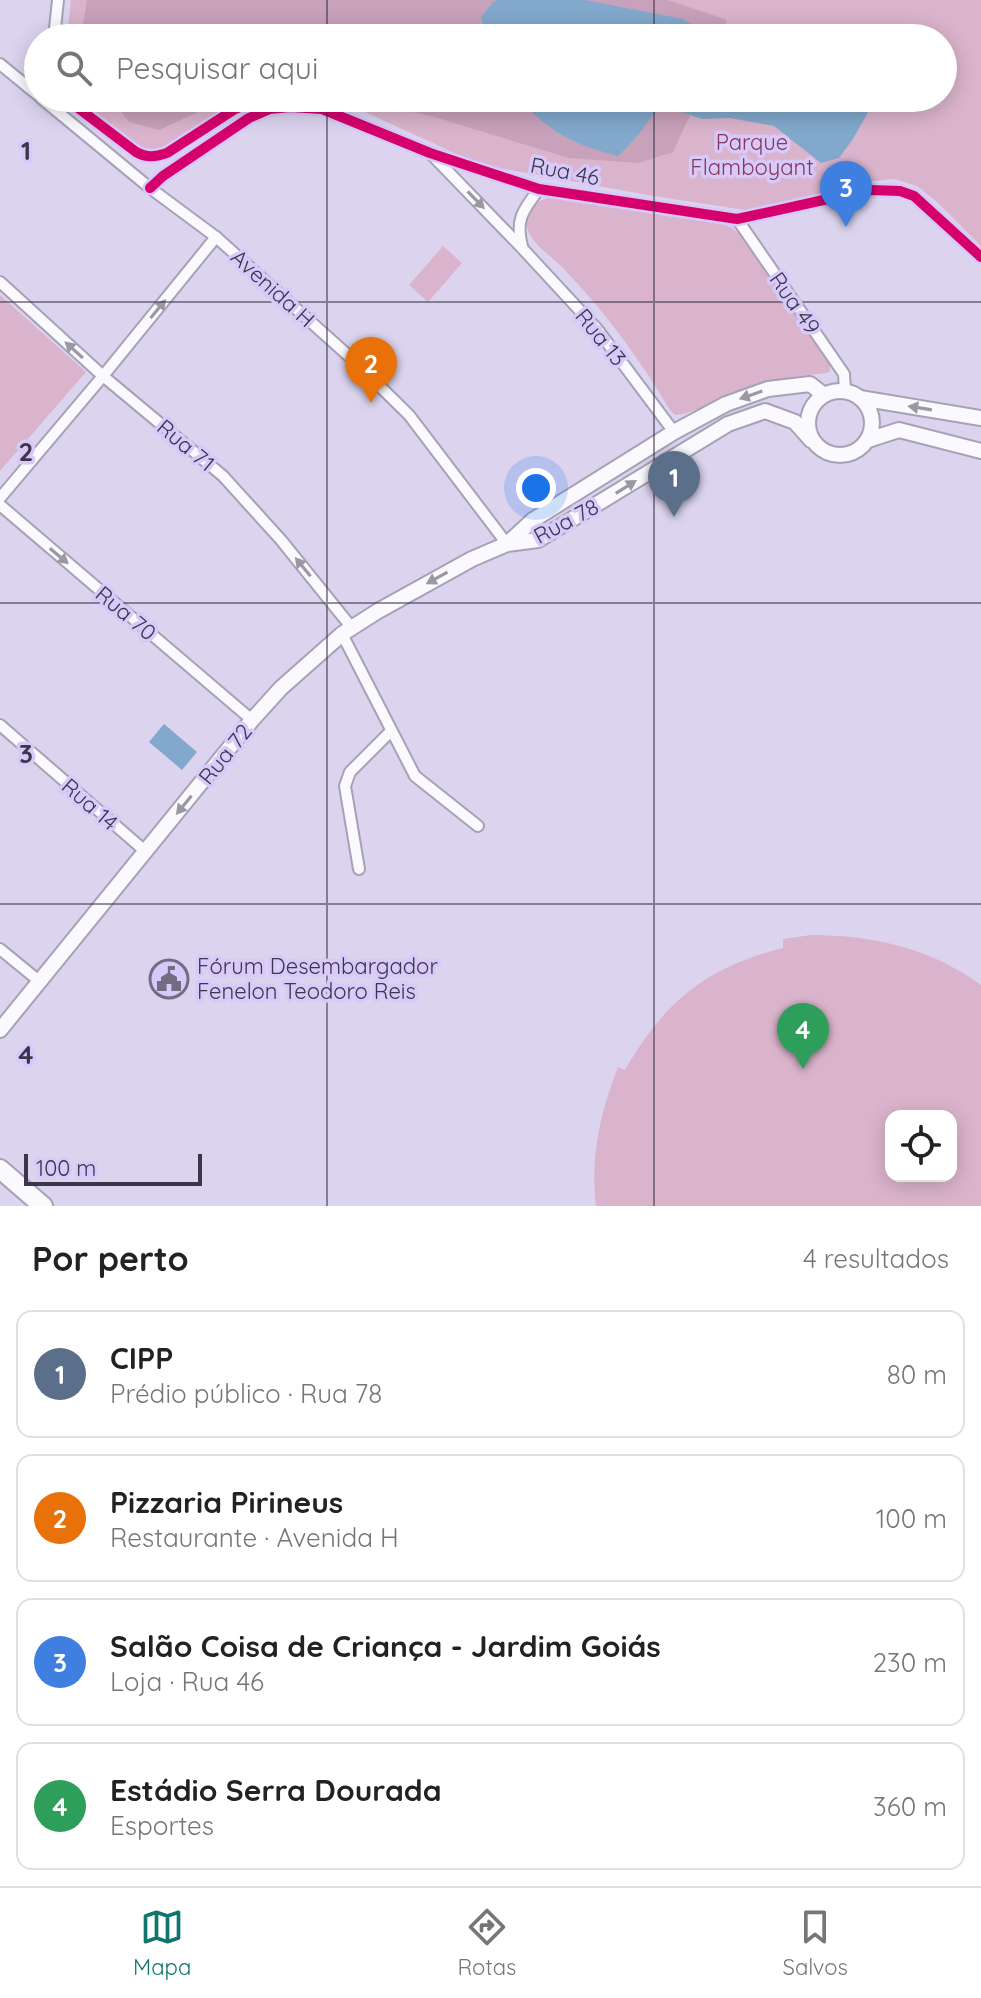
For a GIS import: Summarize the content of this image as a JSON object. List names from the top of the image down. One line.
{"streets":{"main road":["Rua 78","Rua 72"],"street":["Rua 46","Avenida H","Rua 49","Rua 13","Rua 71","Rua 70","Rua 14"]},"crossings":[["Rua 46","Avenida H"],["Rua 46","Rua 49"],["Rua 46","Rua 13"],["Avenida H","Rua 78"],["Avenida H","Rua 72"],["Rua 49","Rua 78"],["Rua 13","Rua 78"],["Rua 71","Rua 72"],["Rua 78","Rua 72"],["Rua 70","Rua 72"],["Rua 72","Rua 14"]],"one_way":["Rua 13","Rua 71","Rua 70","Rua 72"],"parks":["Parque Flamboyant"],"places":{"public building":["Fórum Desembargador Fenelon Teodoro Reis"]},"scale_bar":"100 m","page":{"search":"Pesquisar aqui","pins":["3","2","1","4"],"scale":"100 m","heading":["Por perto","4 resultados"],"list":[{"mark":"1","name":"CIPP","note":"Prédio público · Rua 78","value":"80 m"},{"mark":"2","name":"Pizzaria Pirineus","note":"Restaurante · Avenida H","value":"100 m"},{"mark":"3","name":"Salão Coisa de Criança - Jardim Goiás","note":"Loja · Rua 46","value":"230 m"},{"mark":"4","name":"Estádio Serra Dourada","note":"Esportes","value":"360 m"}],"nav":["Mapa","Rotas","Salvos"]},"grid":{"rows":["1","2","3","4"]}}
